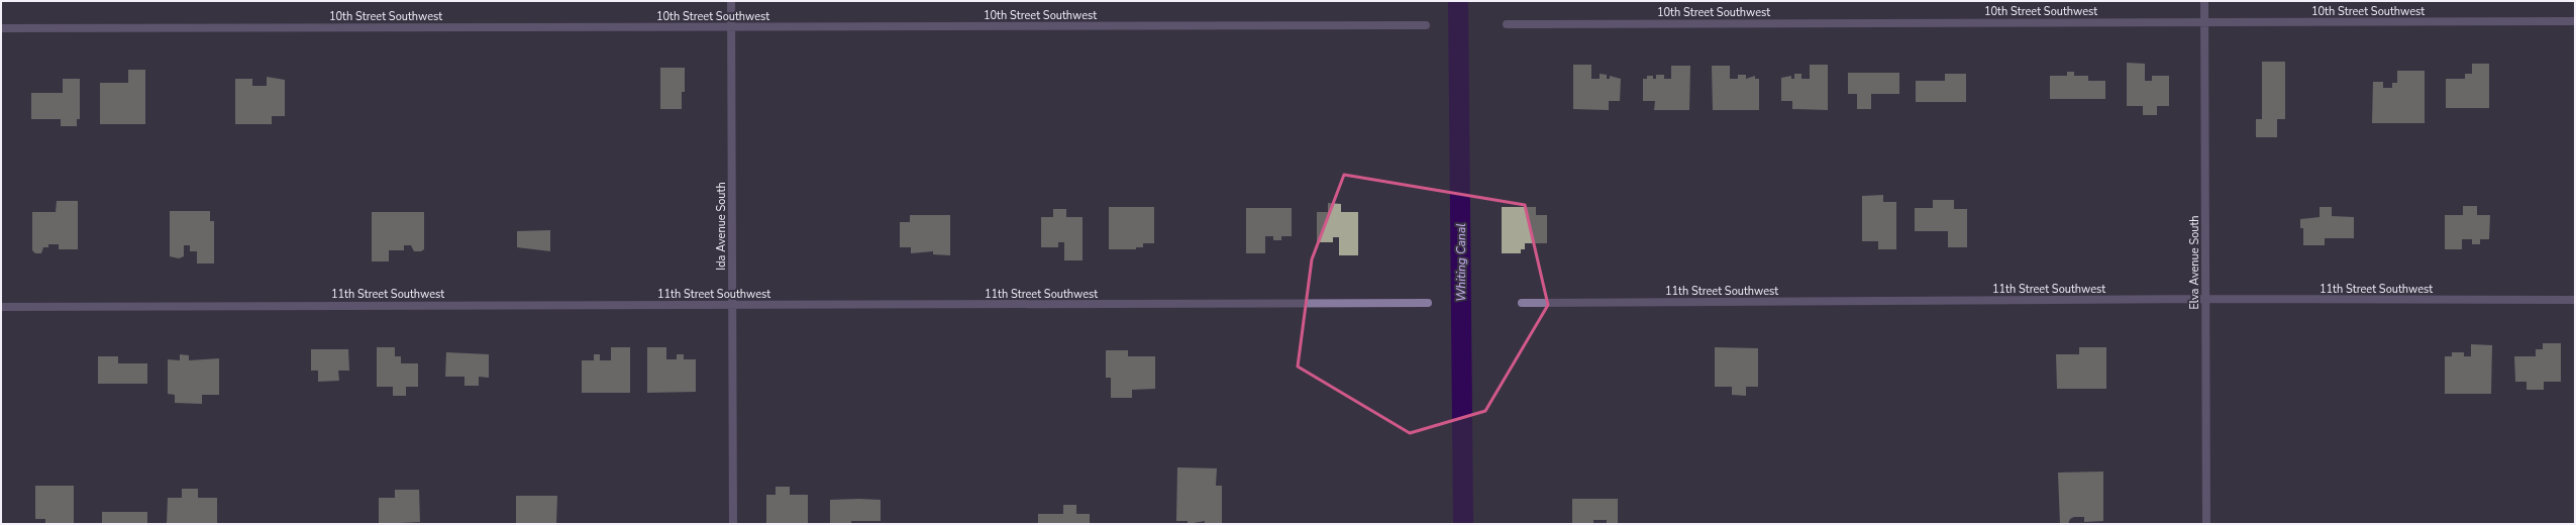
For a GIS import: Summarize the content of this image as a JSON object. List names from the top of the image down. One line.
{"streets":{"street":["10th Street Southwest","Ida Avenue South","Elva Avenue South","11th Street Southwest"]},"crossings":[["10th Street Southwest","Ida Avenue South"],["10th Street Southwest","Elva Avenue South"],["Ida Avenue South","11th Street Southwest"],["Elva Avenue South","11th Street Southwest"]],"water":["Whiting Canal"]}
